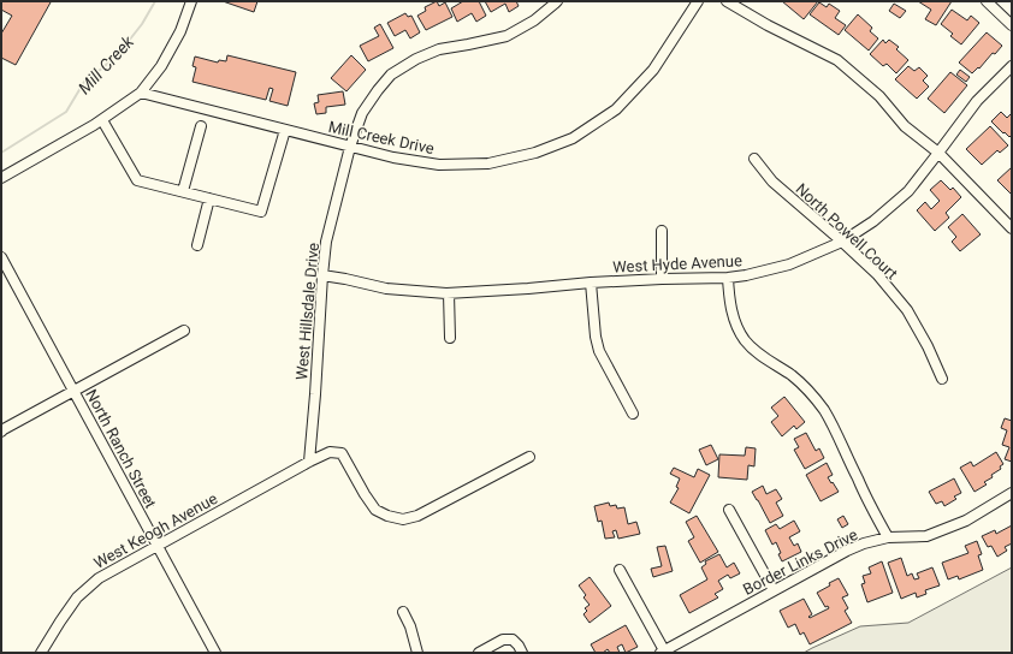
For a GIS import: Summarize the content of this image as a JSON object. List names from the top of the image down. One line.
{"streets":{"street":["Mill Creek Drive","North Powell Court","West Hyde Avenue","West Hillsdale Drive","North Ranch Street","West Keogh Avenue","Border Links Drive"]},"crossings":[["Mill Creek Drive","West Hillsdale Drive"],["North Powell Court","West Hyde Avenue"],["West Hyde Avenue","West Hillsdale Drive"],["West Hillsdale Drive","West Keogh Avenue"],["North Ranch Street","West Keogh Avenue"]],"water":["Mill Creek"]}
